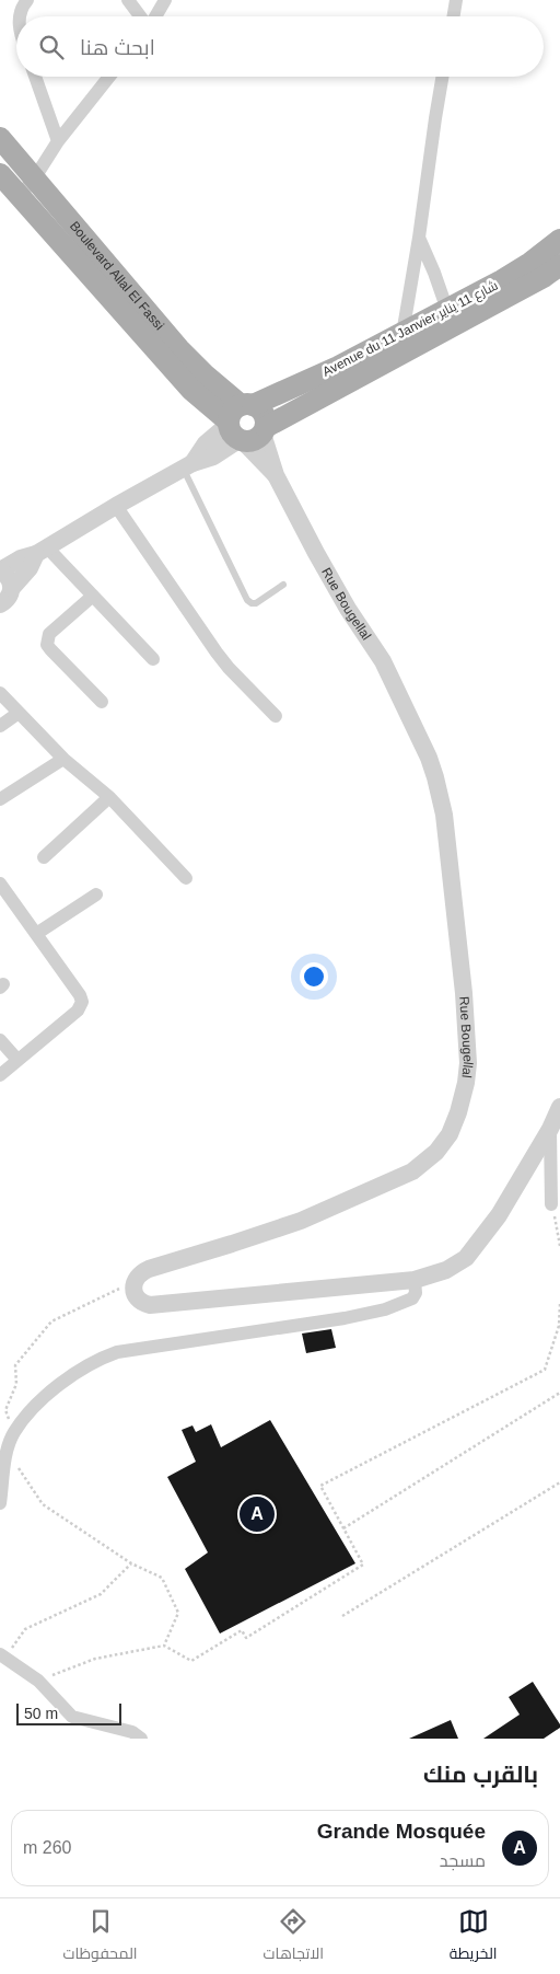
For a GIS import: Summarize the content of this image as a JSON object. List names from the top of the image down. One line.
{"streets":{"main road":["Boulevard Allal El Fassi","Avenue du 11 Janvier شارع 11 يناير"],"street":["Rue Bougellal"]},"crossings":[["Boulevard Allal El Fassi","Avenue du 11 Janvier شارع 11 يناير"],["Boulevard Allal El Fassi","Rue Bougellal"],["Avenue du 11 Janvier شارع 11 يناير","Rue Bougellal"]],"scale_bar":"50 m","page":{"search":"ابحث هنا","pins":"A","scale":"50 m","heading":"بالقرب منك","list":[{"mark":"A","name":"Grande Mosquée","note":"مسجد","value":"260 m"}],"nav":["الخريطة","الاتجاهات","المحفوظات"]}}
